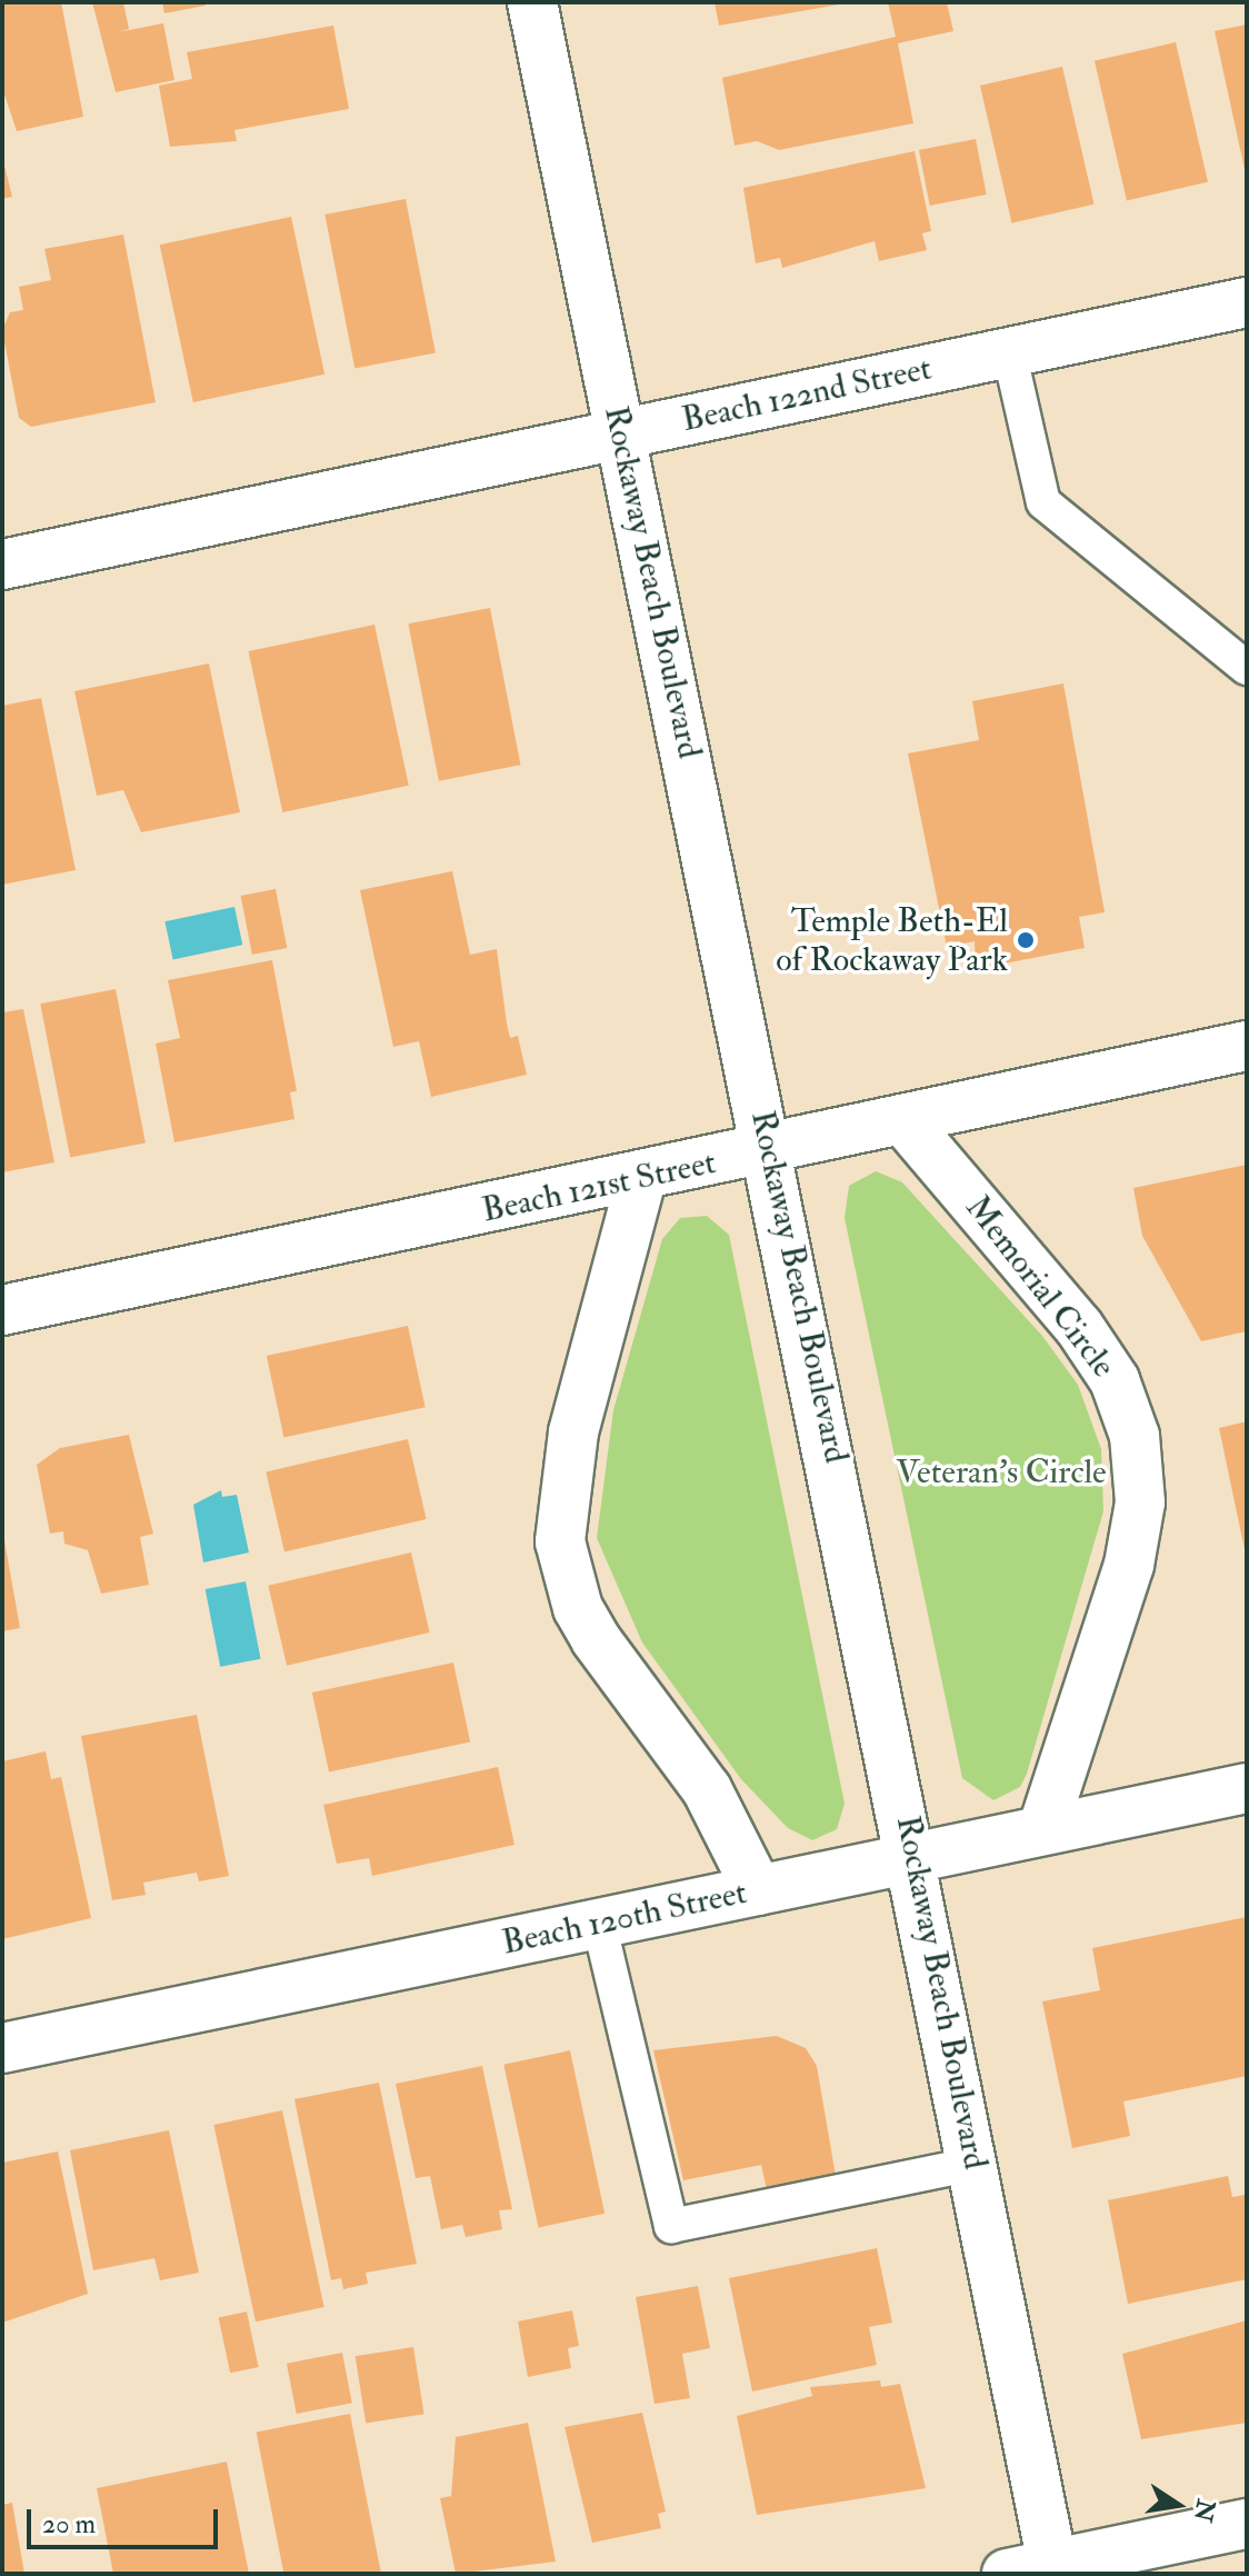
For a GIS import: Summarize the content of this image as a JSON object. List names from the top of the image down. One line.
{"streets":{"street":["Beach 122nd Street","Rockaway Beach Boulevard","Beach 121st Street","Memorial Circle","Beach 120th Street"]},"crossings":[["Beach 122nd Street","Rockaway Beach Boulevard"],["Rockaway Beach Boulevard","Beach 121st Street"],["Rockaway Beach Boulevard","Beach 120th Street"],["Beach 121st Street","Memorial Circle"],["Memorial Circle","Beach 120th Street"]],"parks":["Veteran's Circle"],"places":["Temple Beth-El of Rockaway Park"],"scale_bar":"20 m","north":"right"}
